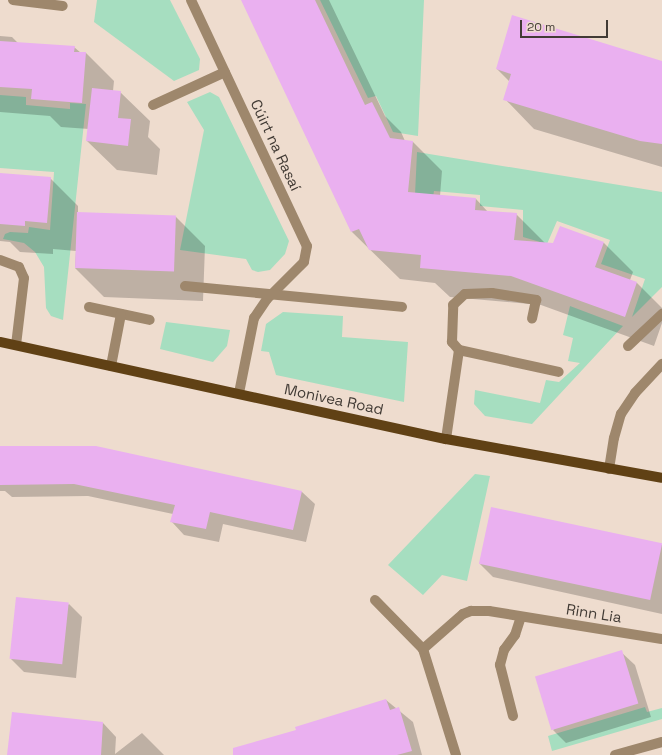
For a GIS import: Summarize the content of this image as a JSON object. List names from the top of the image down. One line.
{"streets":{"main road":["Monivea Road"],"street":["Cúirt na Rasaí","Rinn Lia"]},"crossings":[["Cúirt na Rasaí","Monivea Road"]],"scale_bar":"20 m"}
